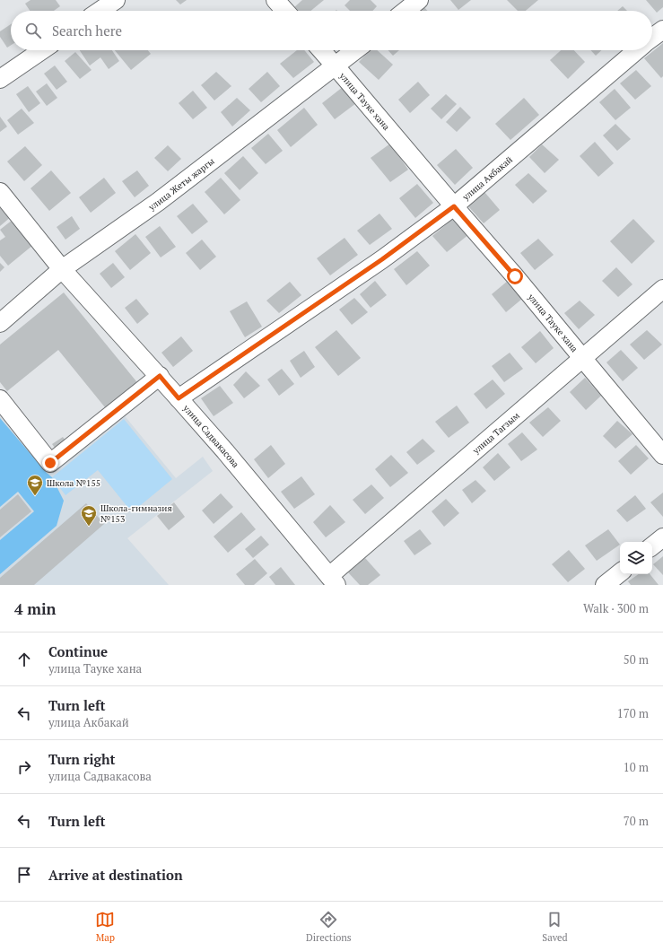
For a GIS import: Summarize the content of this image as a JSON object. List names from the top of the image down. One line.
{"streets":{"street":["улица Тауке хана","улица Акбакай","улица Жеты жаргы","улица Тагзым","улица Садвакасова"]},"crossings":[["улица Тауке хана","улица Акбакай"],["улица Тауке хана","улица Жеты жаргы"],["улица Тауке хана","улица Тагзым"],["улица Акбакай","улица Садвакасова"],["улица Жеты жаргы","улица Садвакасова"],["улица Тагзым","улица Садвакасова"]],"places":{"school or university":["Школа №155","Школа-гимназия №153"]},"page":{"search":"Search here","heading":["4 min","Walk · 300 m"],"list":[["Continue","улица Тауке хана","50 m"],["Turn left","улица Акбакай","170 m"],["Turn right","улица Садвакасова","10 m"],["Turn left","70 m"],"Arrive at destination"],"nav":["Map","Directions","Saved"]}}
